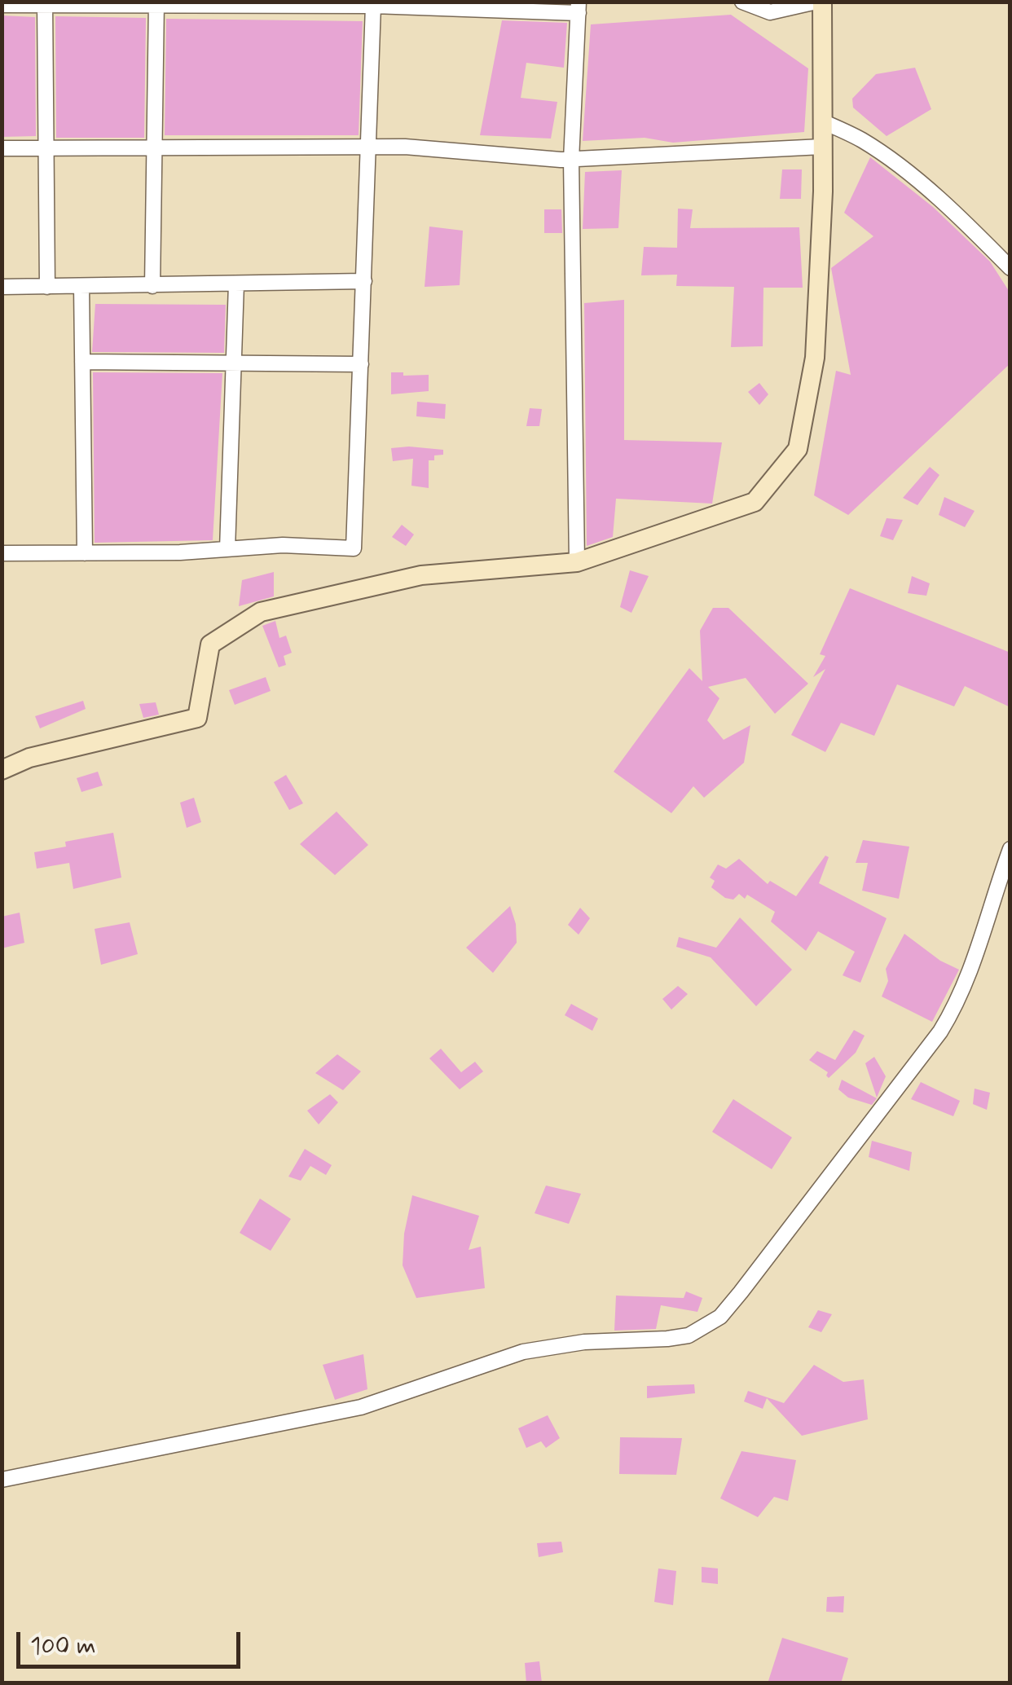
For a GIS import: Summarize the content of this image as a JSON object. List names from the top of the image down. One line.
{"scale_bar":"100 m"}
